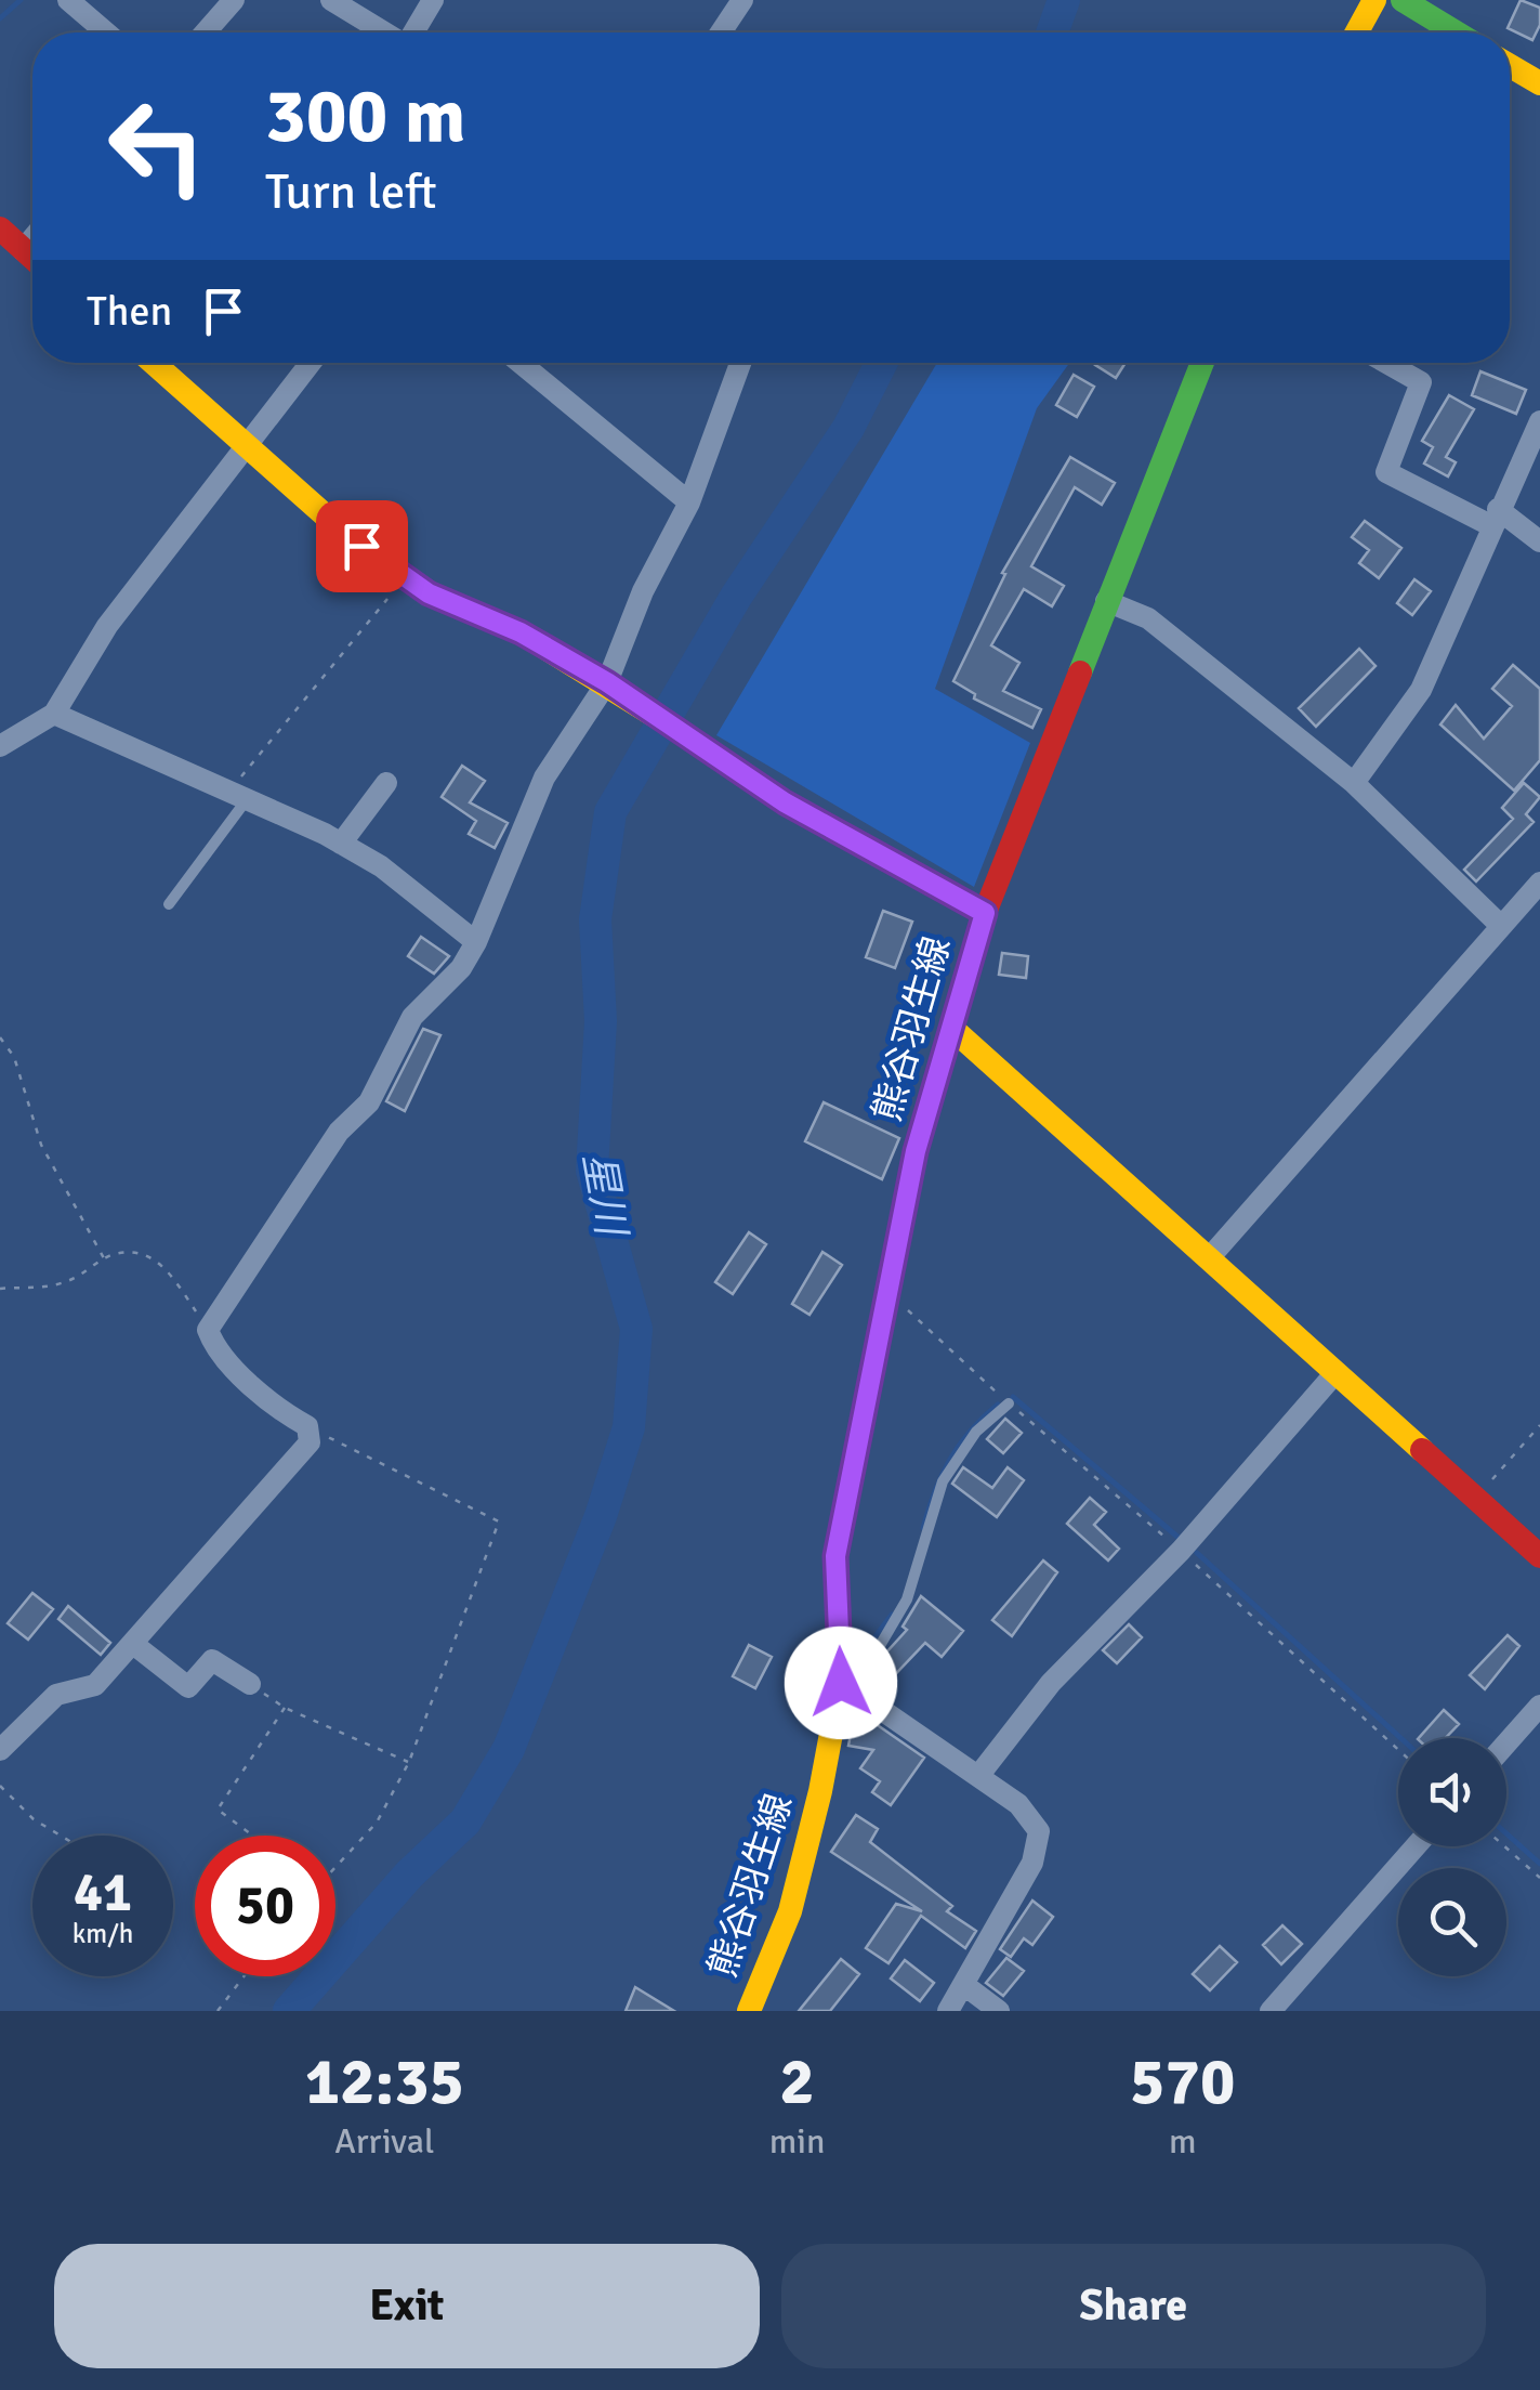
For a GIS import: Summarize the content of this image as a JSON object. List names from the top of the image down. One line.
{"streets":{"street":["熊谷羽生線"]},"water":["星川"],"page":{"turn":["300 m","Turn left"],"then":"Then","speed":"41 km/h","limit":"50","eta":["12:35","Arrival","2","min","570","m"],"buttons":["Exit","Share"]}}
